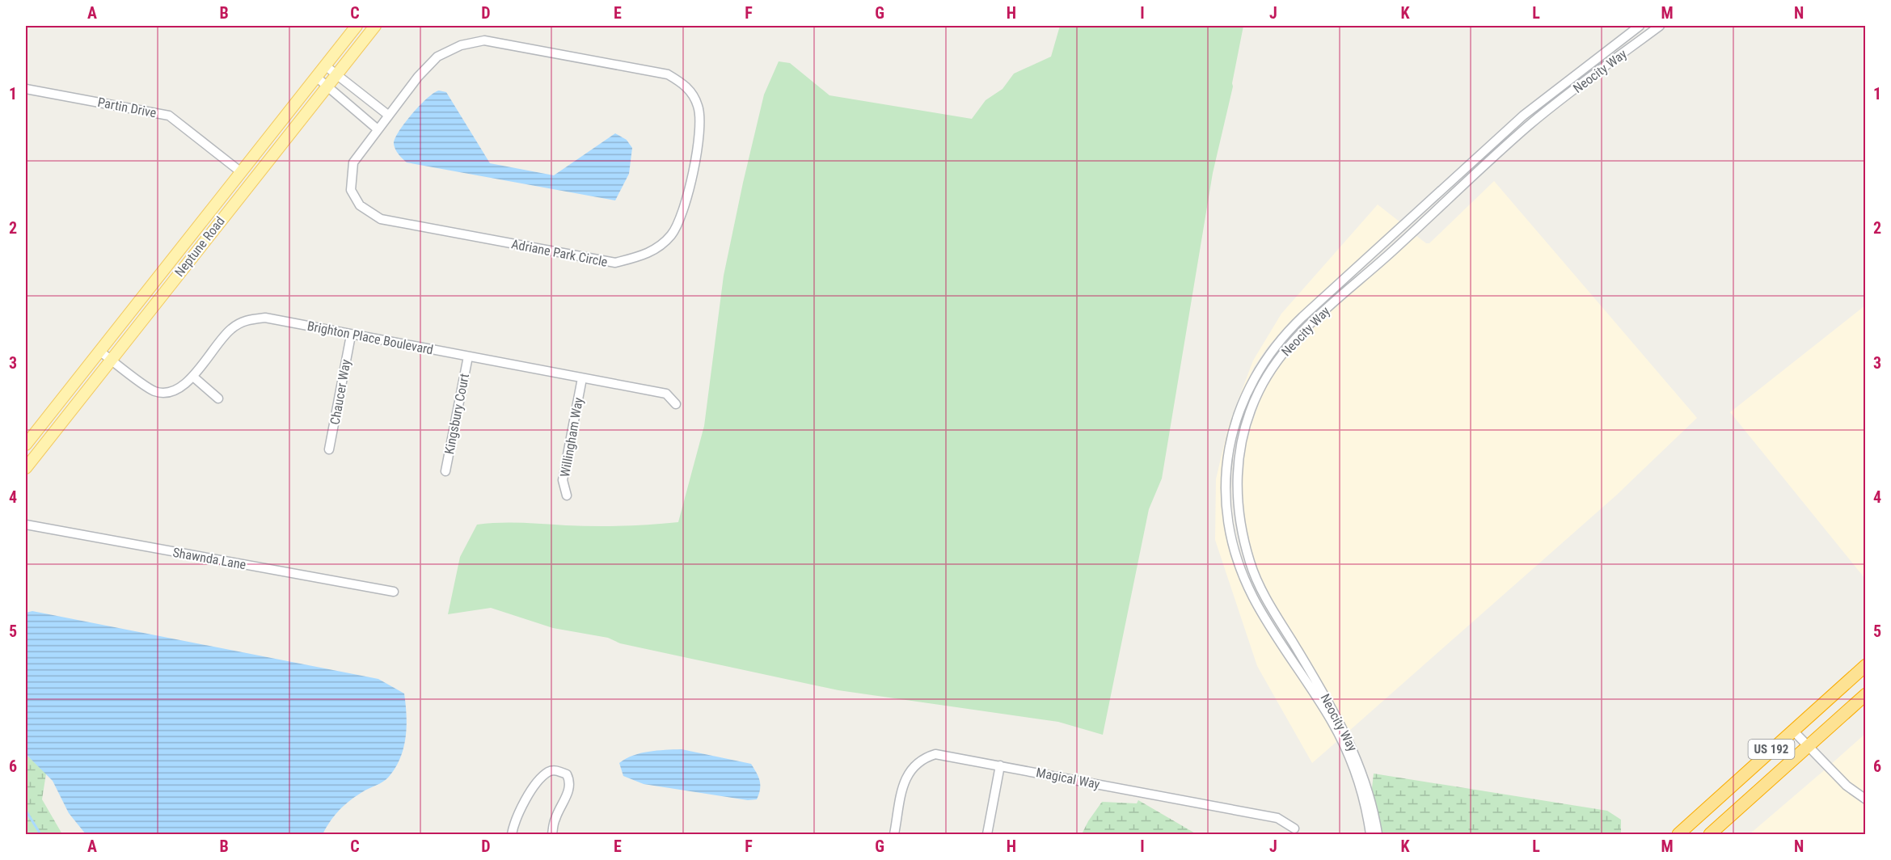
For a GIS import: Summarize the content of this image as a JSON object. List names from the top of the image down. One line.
{"streets":{"highway":["US 192"],"main road":["Neptune Road"],"street":["Neocity Way","Partin Drive","Adriane Park Circle","Brighton Place Boulevard","Chaucer Way","Kingsbury Court","Willingham Way","Shawnda Lane","Magical Way"]},"crossings":[["Partin Drive","Neptune Road"],["Neptune Road","Brighton Place Boulevard"],["Brighton Place Boulevard","Chaucer Way"],["Brighton Place Boulevard","Kingsbury Court"],["Brighton Place Boulevard","Willingham Way"]],"grid":{"columns":["A","B","C","D","E","F","G","H","I","J","K","L","M","N"],"rows":["1","2","3","4","5","6"]}}
